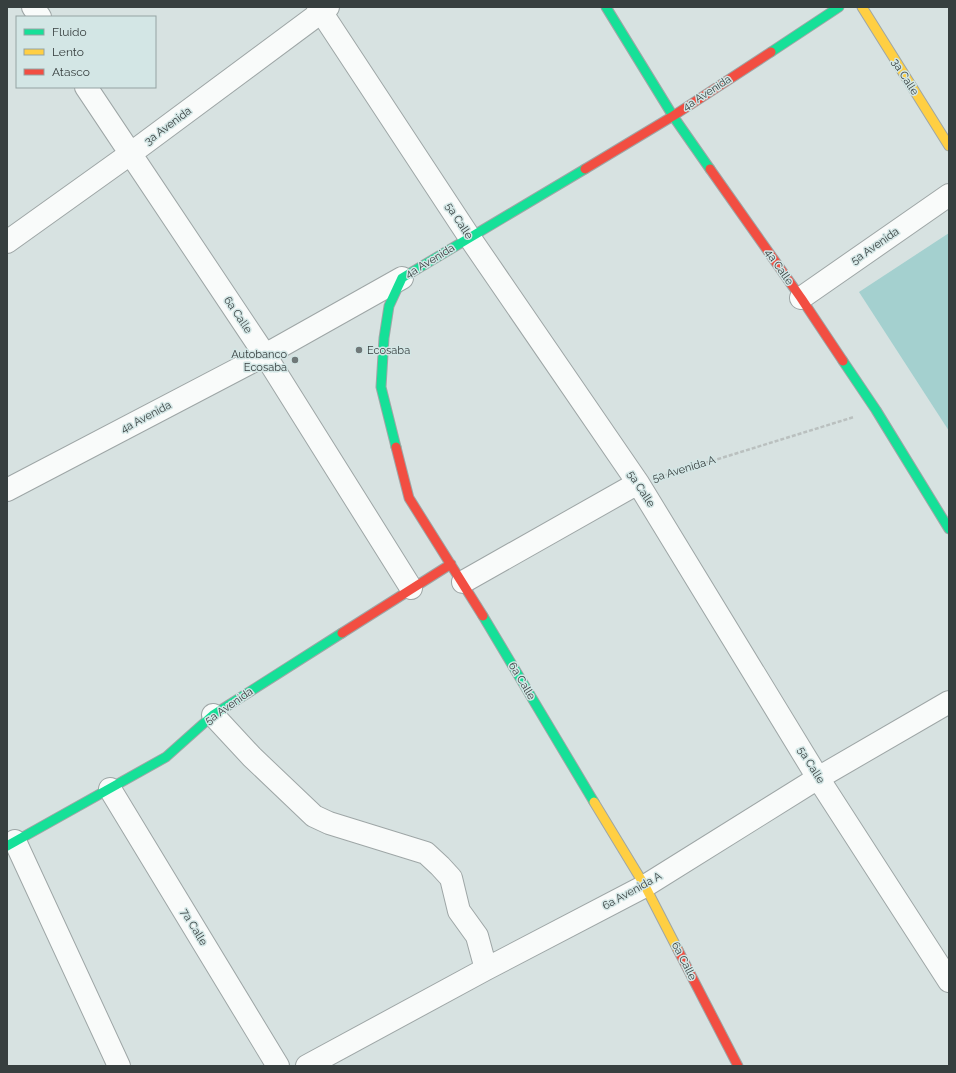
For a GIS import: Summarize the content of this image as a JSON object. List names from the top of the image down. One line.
{"streets":{"main road":["3a Calle","4a Avenida","5a Avenida","4a Calle","6a Calle"],"street":["3a Avenida","5a Calle","5a Avenida A","6a Avenida A","7a Calle"]},"crossings":[["4a Avenida","5a Calle"],["4a Avenida","4a Calle"],["4a Avenida","6a Calle"],["3a Avenida","5a Calle"],["3a Avenida","6a Calle"],["5a Calle","5a Avenida A"],["5a Calle","6a Avenida A"],["5a Avenida","4a Calle"],["5a Avenida","6a Calle"],["5a Avenida","7a Calle"],["4a Calle","5a Avenida A"],["6a Calle","5a Avenida A"],["6a Calle","6a Avenida A"]],"places":["Ecosaba","Autobanco Ecosaba"],"legend":["Fluido","Lento","Atasco"]}
